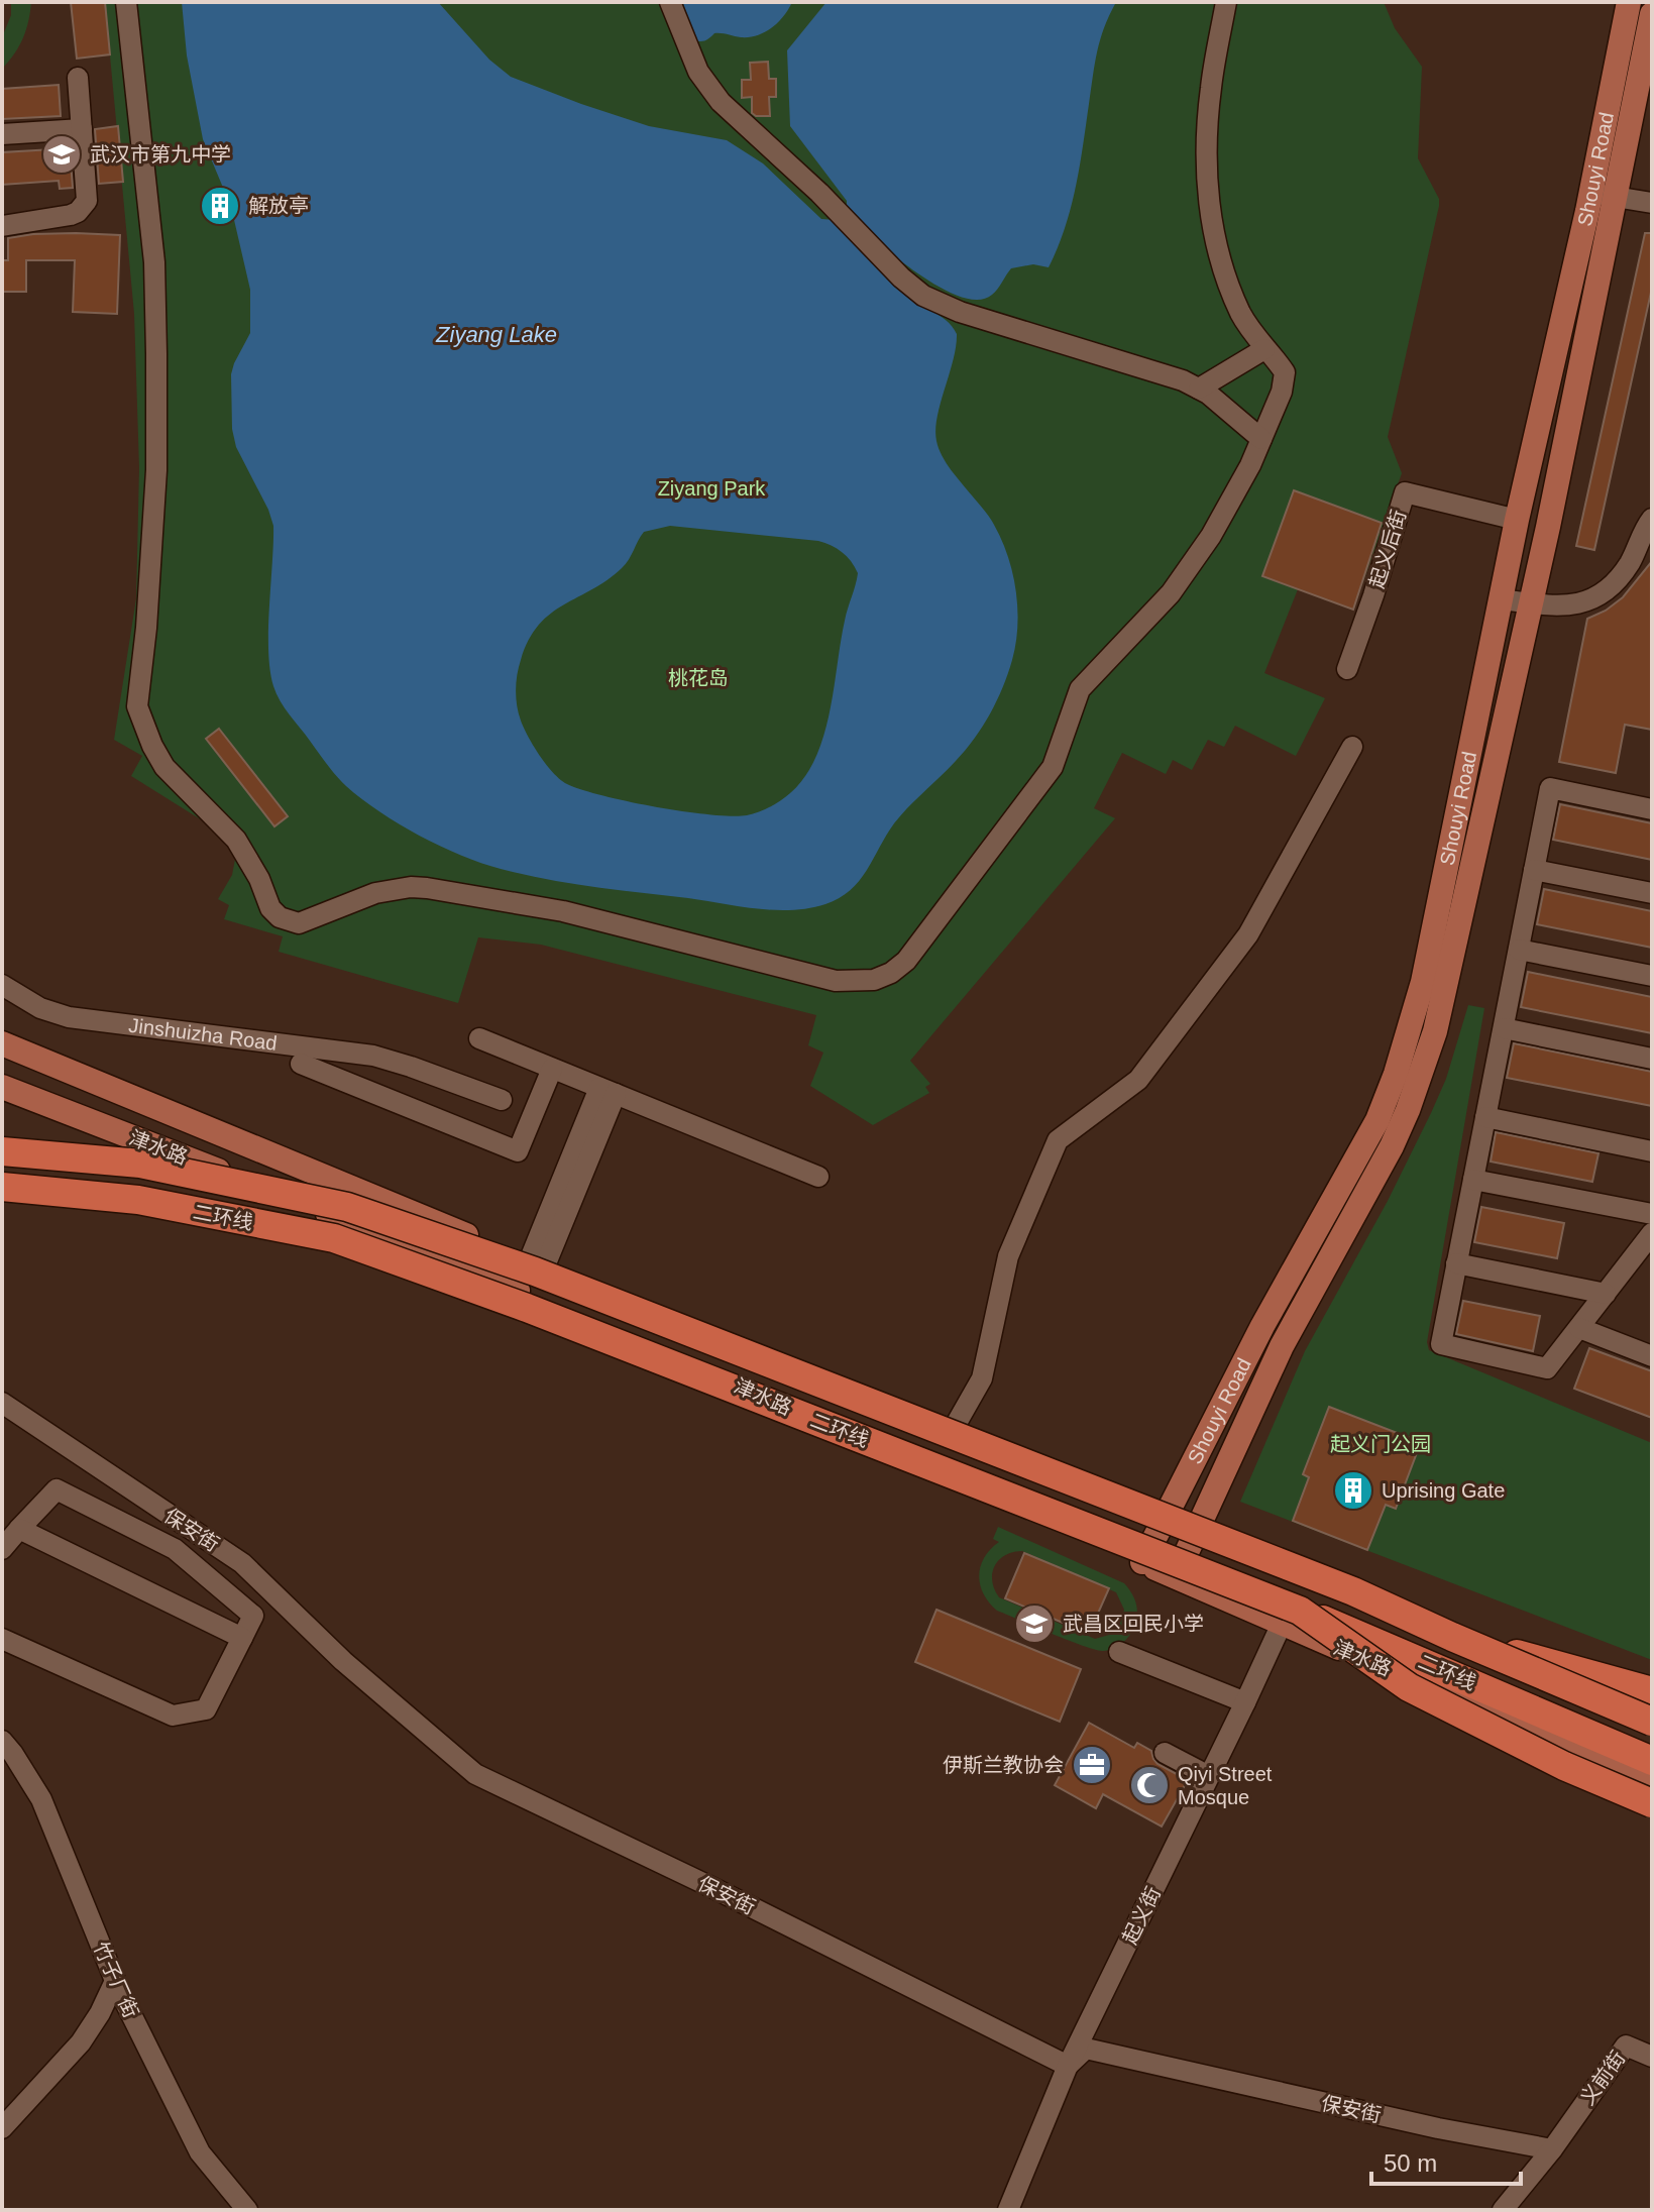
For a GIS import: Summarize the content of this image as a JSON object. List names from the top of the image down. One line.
{"streets":{"highway":["二环线"],"main road":["Shouyi Road","津水路"],"street":["起义后街","Jinshuizha Road","保安街","起义街","竹子厂街","义前街"]},"crossings":[["Shouyi Road","起义后街"],["Shouyi Road","津水路"],["津水路","二环线"],["津水路","起义街"],["二环线","起义街"],["保安街","起义街"],["保安街","义前街"]],"water":["Ziyang Lake"],"parks":["Ziyang Park","桃花岛","起义门公园"],"places":{"school or university":["武汉市第九中学","武昌区回民小学"],"building":["解放亭","Uprising Gate"],"office":["伊斯兰教协会"],"mosque":["Qiyi Street Mosque"]},"scale_bar":"50 m"}
